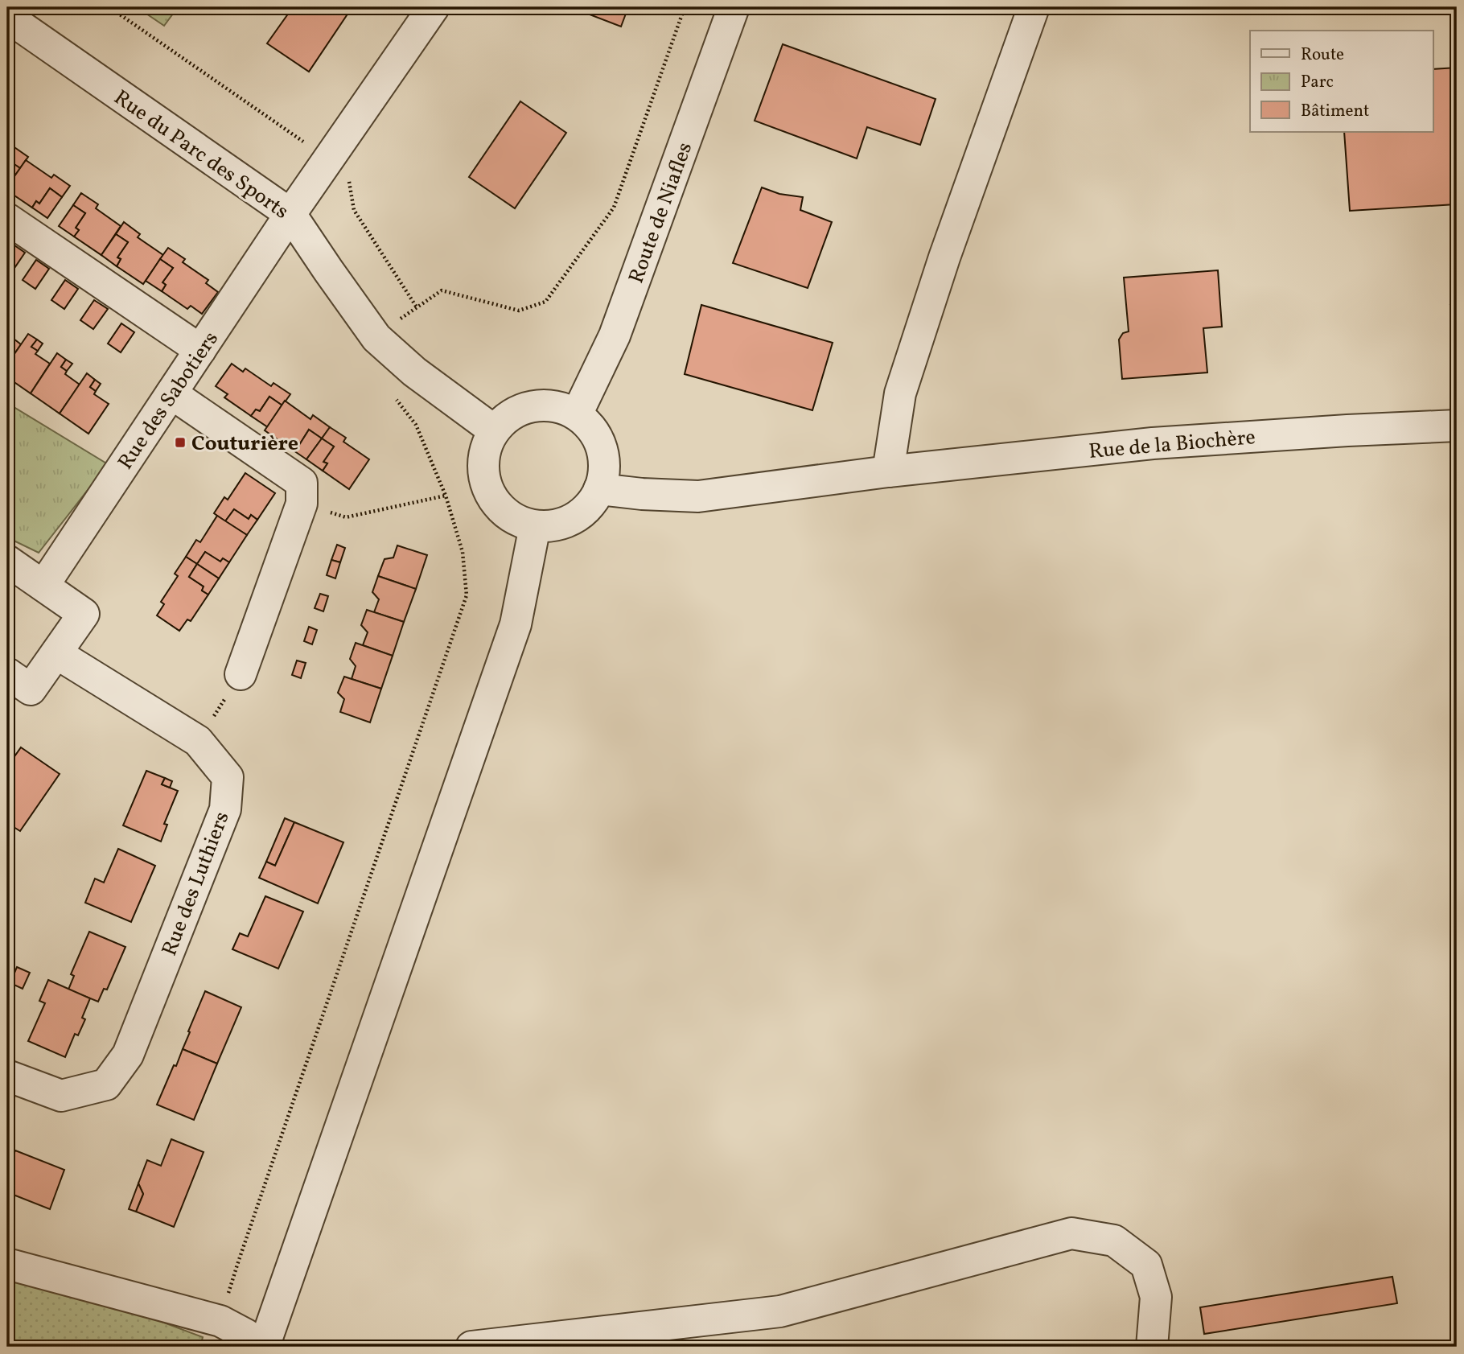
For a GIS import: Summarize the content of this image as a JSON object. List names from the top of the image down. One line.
{"streets":{"street":["Rue du Parc des Sports","Route de Niafles","Rue des Sabotiers","Rue de la Biochère","Rue des Luthiers"]},"crossings":[["Rue du Parc des Sports","Route de Niafles"],["Rue du Parc des Sports","Rue des Sabotiers"],["Rue du Parc des Sports","Rue de la Biochère"],["Route de Niafles","Rue de la Biochère"]],"places":{"transit":["Couturière"]},"legend":["Route","Parc","Bâtiment"]}
